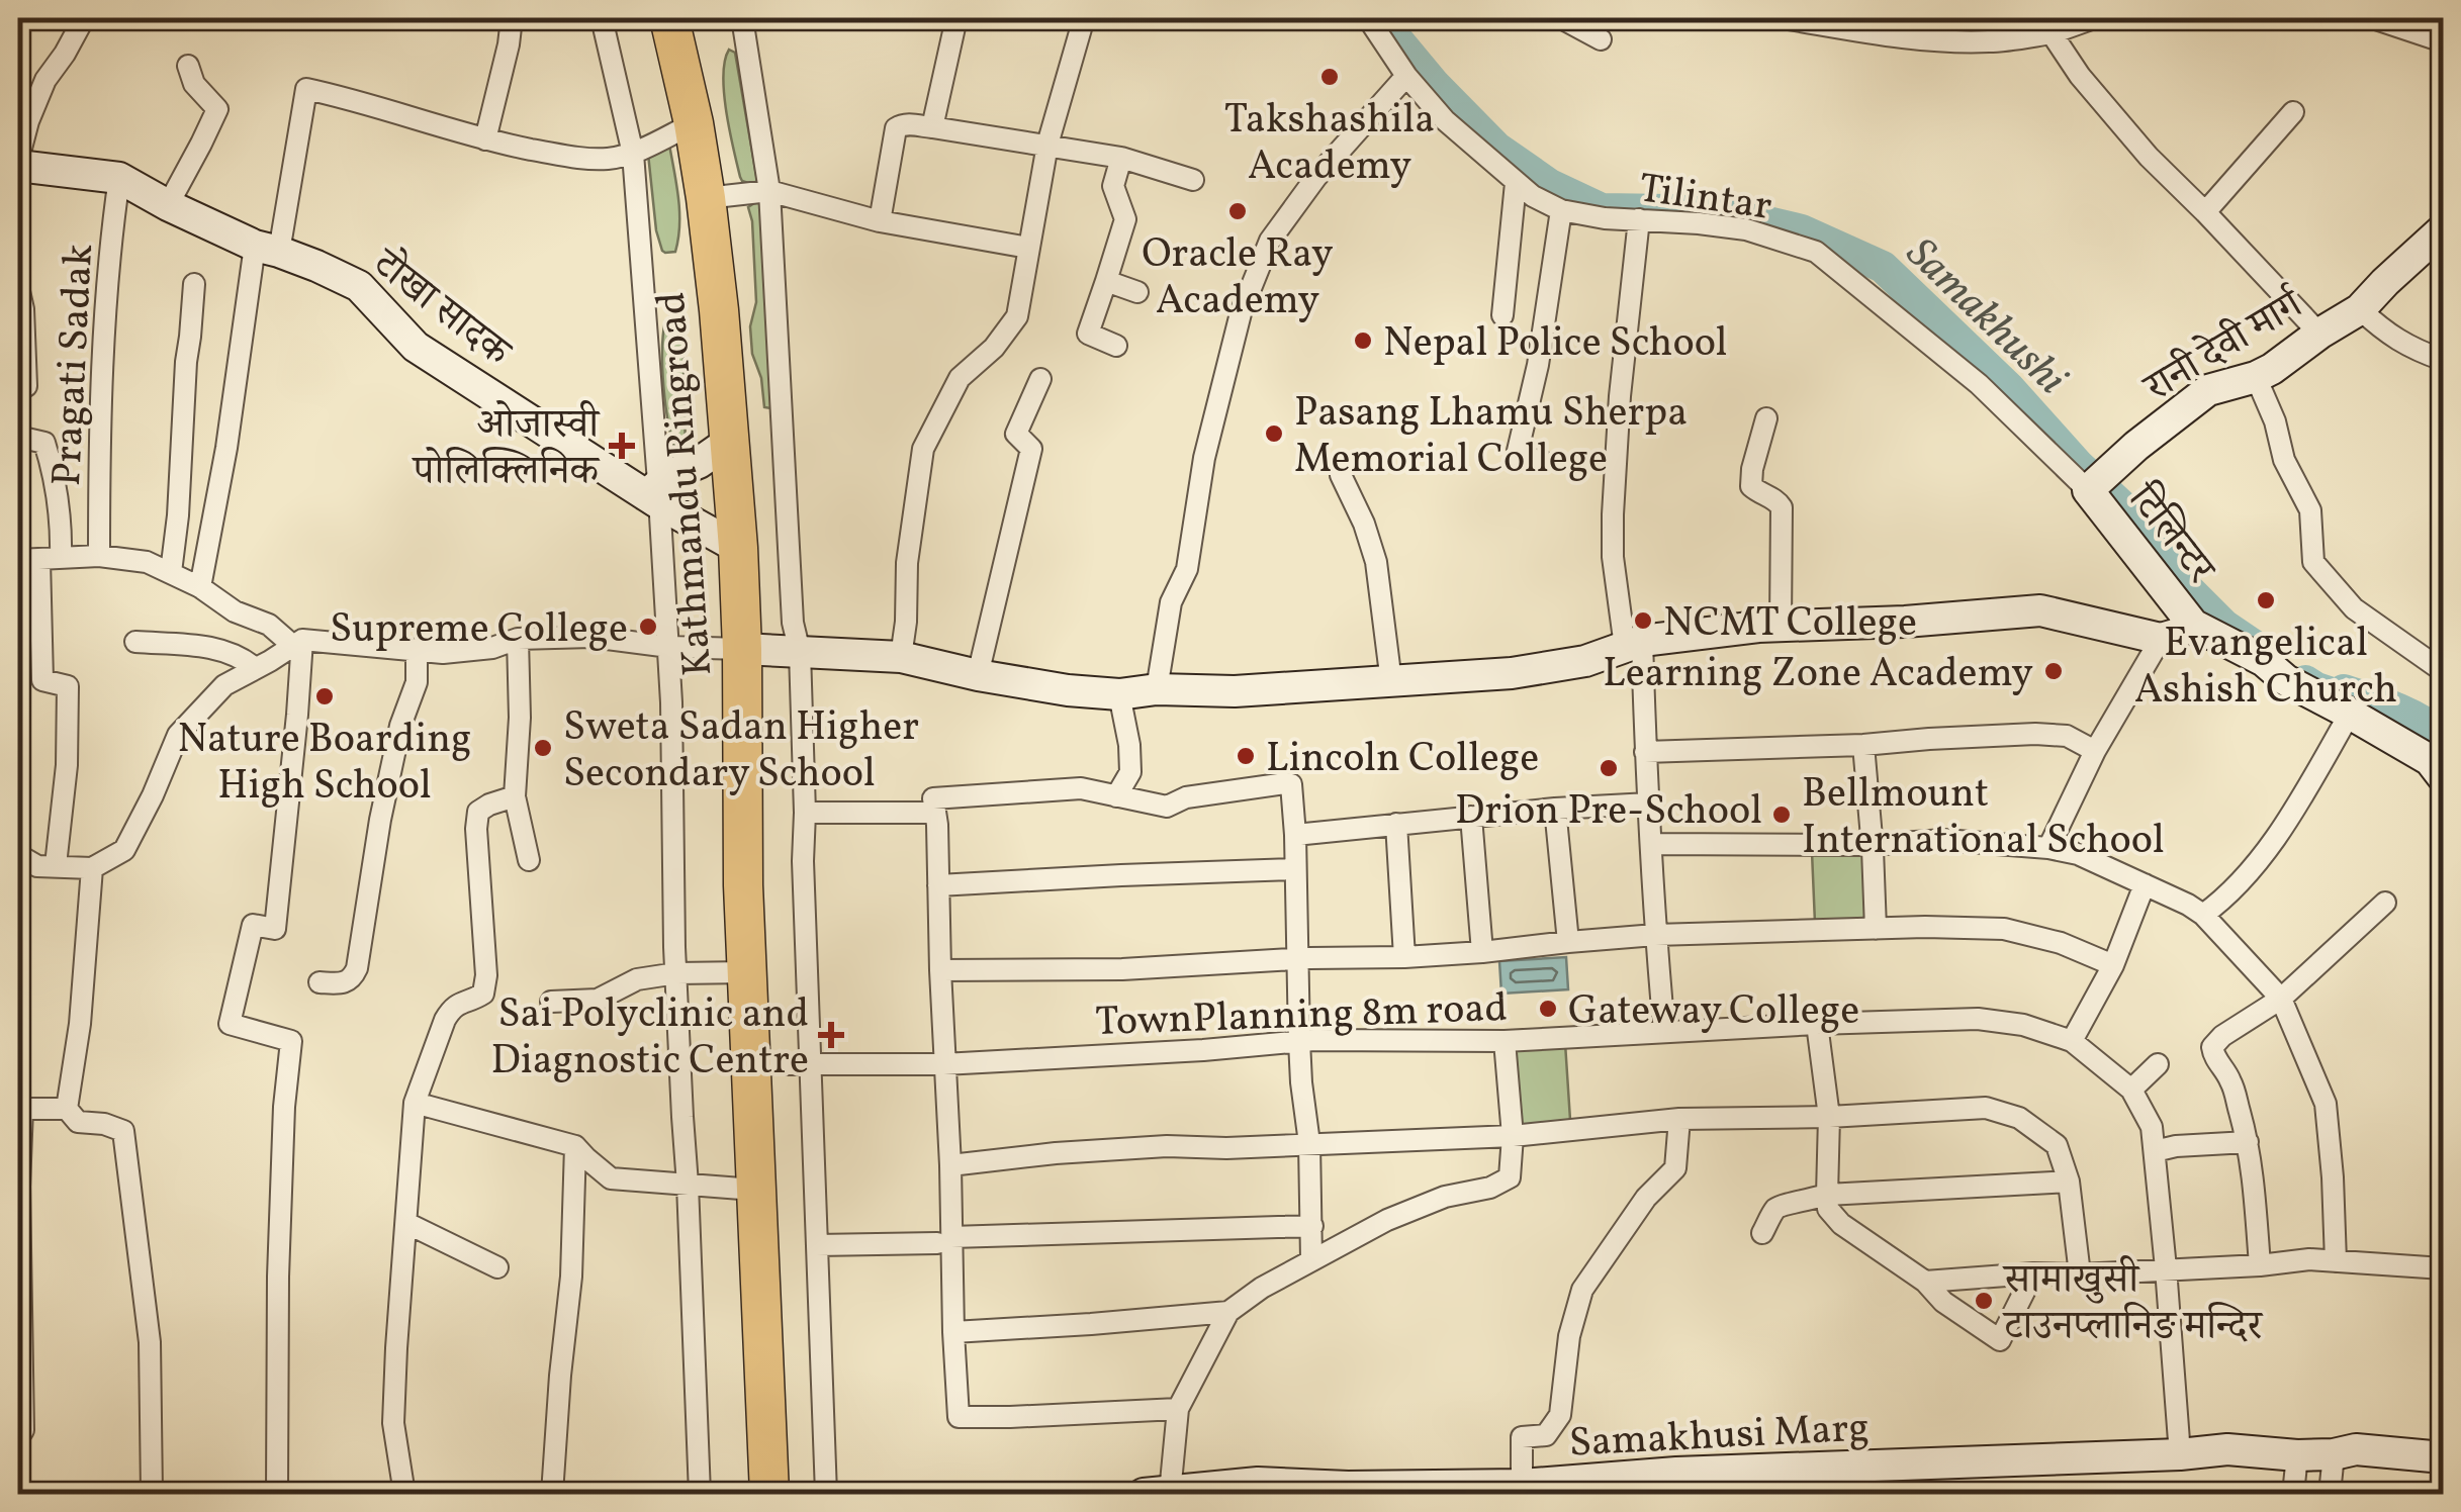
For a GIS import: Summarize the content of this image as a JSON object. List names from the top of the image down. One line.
{"streets":{"highway":["Kathmandu Ringroad"],"street":["Tilintar","टोखा सादक","रानी देवी मार्ग","Pragati Sadak","टिलिन्टर","TownPlanning 8m road","Samakhusi Marg"]},"crossings":[["Tilintar","रानी देवी मार्ग"],["Tilintar","टिलिन्टर"],["टोखा सादक","Pragati Sadak"],["टोखा सादक","Kathmandu Ringroad"],["रानी देवी मार्ग","टिलिन्टर"],["Kathmandu Ringroad","TownPlanning 8m road"],["TownPlanning 8m road","Samakhusi Marg"]],"water":["Samakhushi"],"places":{"other":["Takshashila Academy","Oracle Ray Academy","Nepal Police School","Pasang Lhamu Sherpa Memorial College","Evangelical Ashish Church","NCMT College","Supreme College","Learning Zone Academy","Nature Boarding High School","Sweta Sadan Higher Secondary School","Lincoln College","Drion Pre-School","Bellmount International School","Gateway College","सामाखुसी टाउनप्लानिङ मन्दिर"],"health":["ओजास्वी पोलिक्लिनिक","Sai Polyclinic and Diagnostic Centre"]}}
